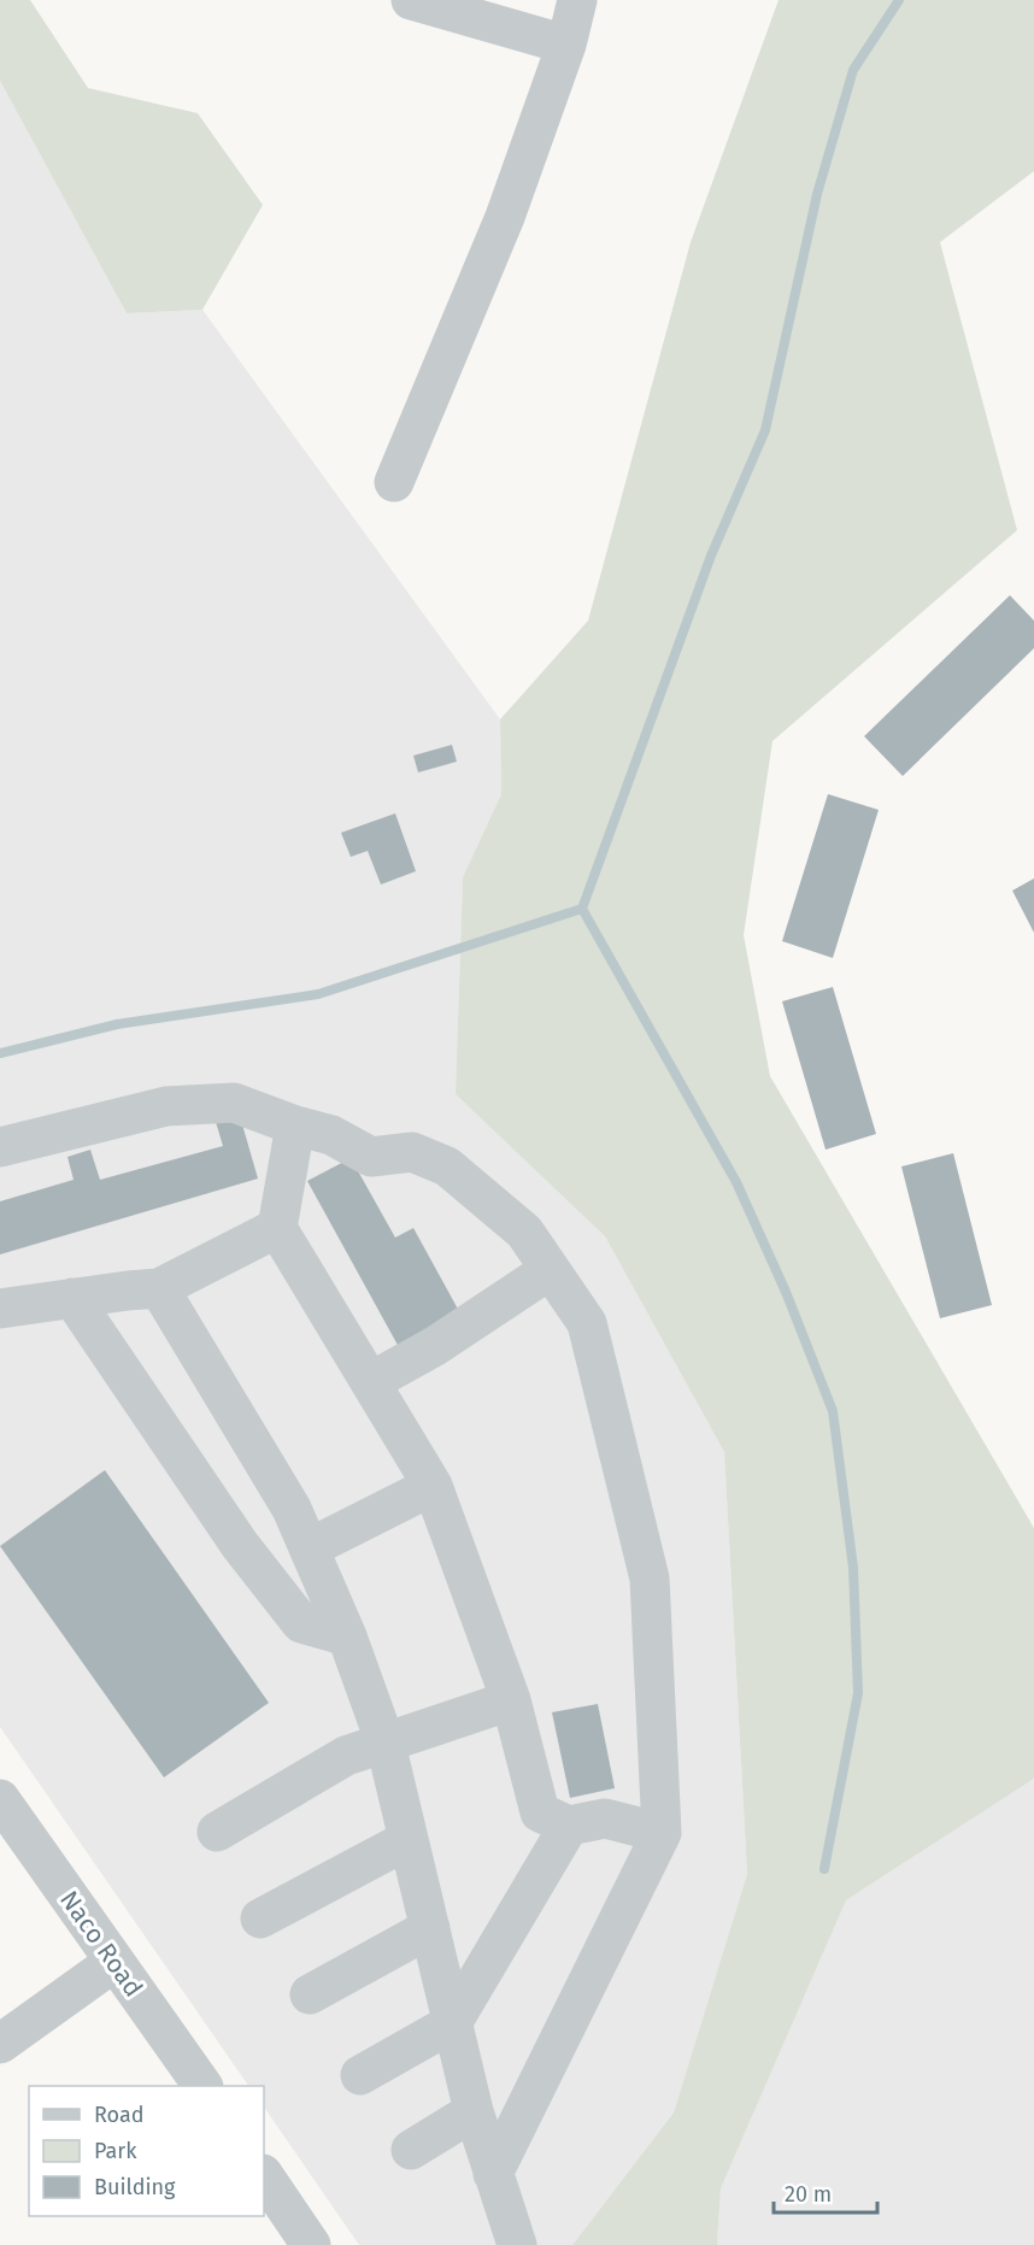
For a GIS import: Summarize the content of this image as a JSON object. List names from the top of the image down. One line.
{"streets":{"street":["Naco Road"]},"legend":["Road","Park","Building"],"scale_bar":"20 m"}
